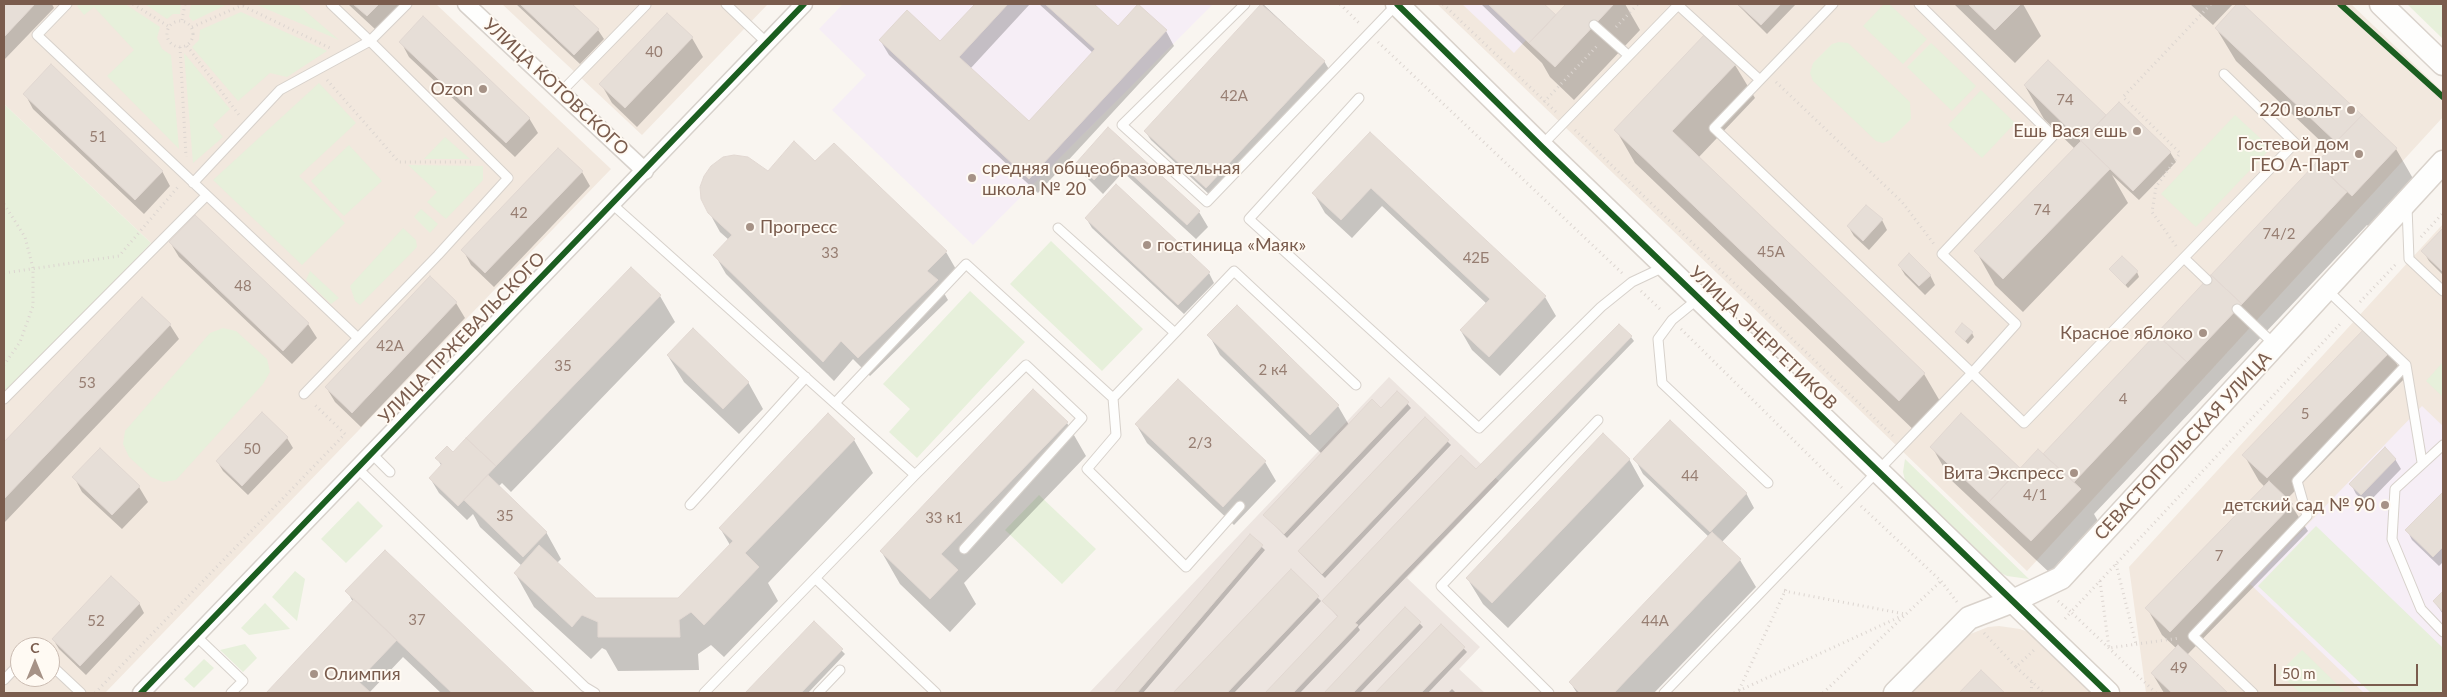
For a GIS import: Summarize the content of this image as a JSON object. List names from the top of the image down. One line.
{"streets":{"street":["УЛИЦА КОТОВСКОГО","УЛИЦА ПРЖЕВАЛЬСКОГО","УЛИЦА ЭНЕРГЕТИКОВ","СЕВАСТОПОЛЬСКАЯ УЛИЦА"]},"crossings":[["УЛИЦА КОТОВСКОГО","УЛИЦА ПРЖЕВАЛЬСКОГО"],["УЛИЦА ЭНЕРГЕТИКОВ","СЕВАСТОПОЛЬСКАЯ УЛИЦА"]],"places":["Ozon","220 вольт","Ешь Вася ешь","Гостевой дом ГЕО А-Парт","средняя общеобразовательная школа № 20","Прогресс","гостиница «Маяк»","Красное яблоко","Вита Экспресс","детский сад № 90","Олимпия"],"house_numbers":["40","42А","74","51","74","42","74/2","45А","33","42Б","48","42А","35","2 к4","53","4","5","2/3","50","44","4/1","35","33 к1","7","37","52","44А","49"],"scale_bar":"50 m","north":"top"}
